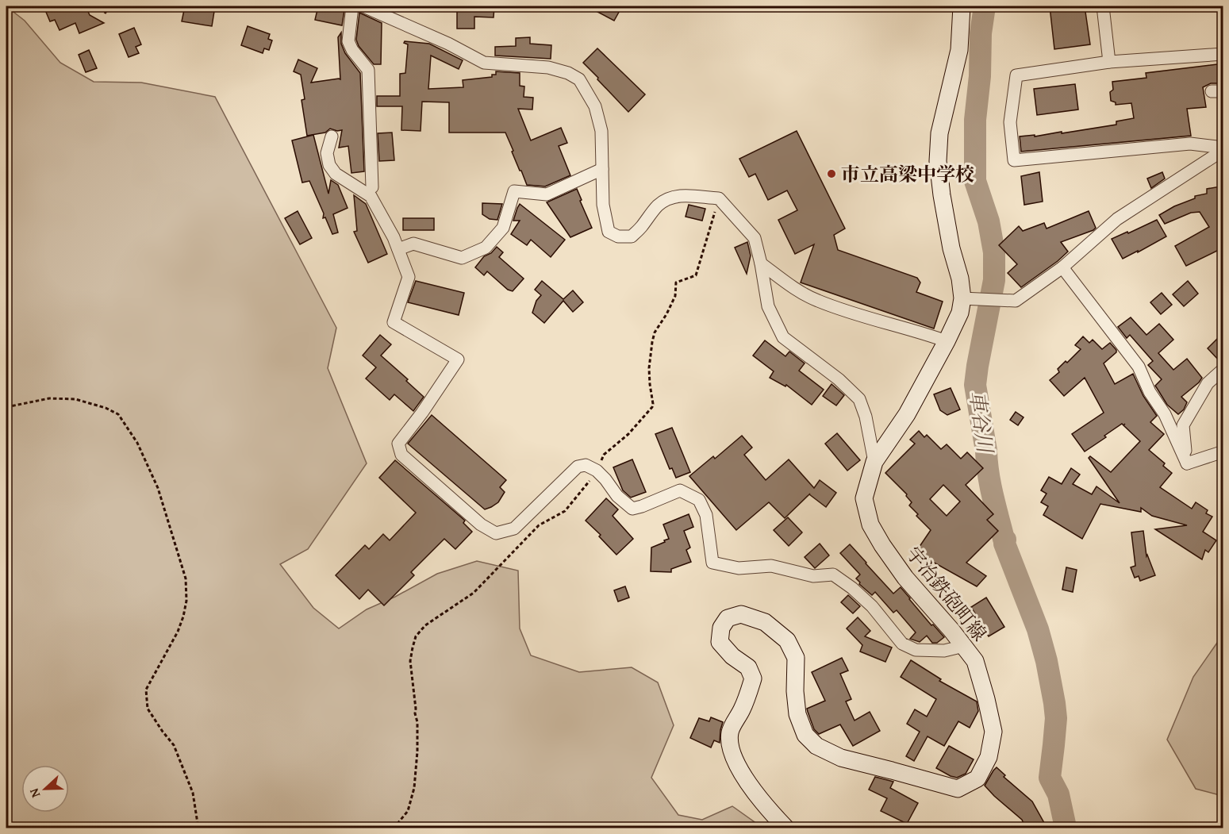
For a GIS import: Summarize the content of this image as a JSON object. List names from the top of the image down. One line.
{"streets":{"main road":["宇治鉄砲町線"]},"water":["車谷川"],"places":["市立高梁中学校"],"north":"left"}
